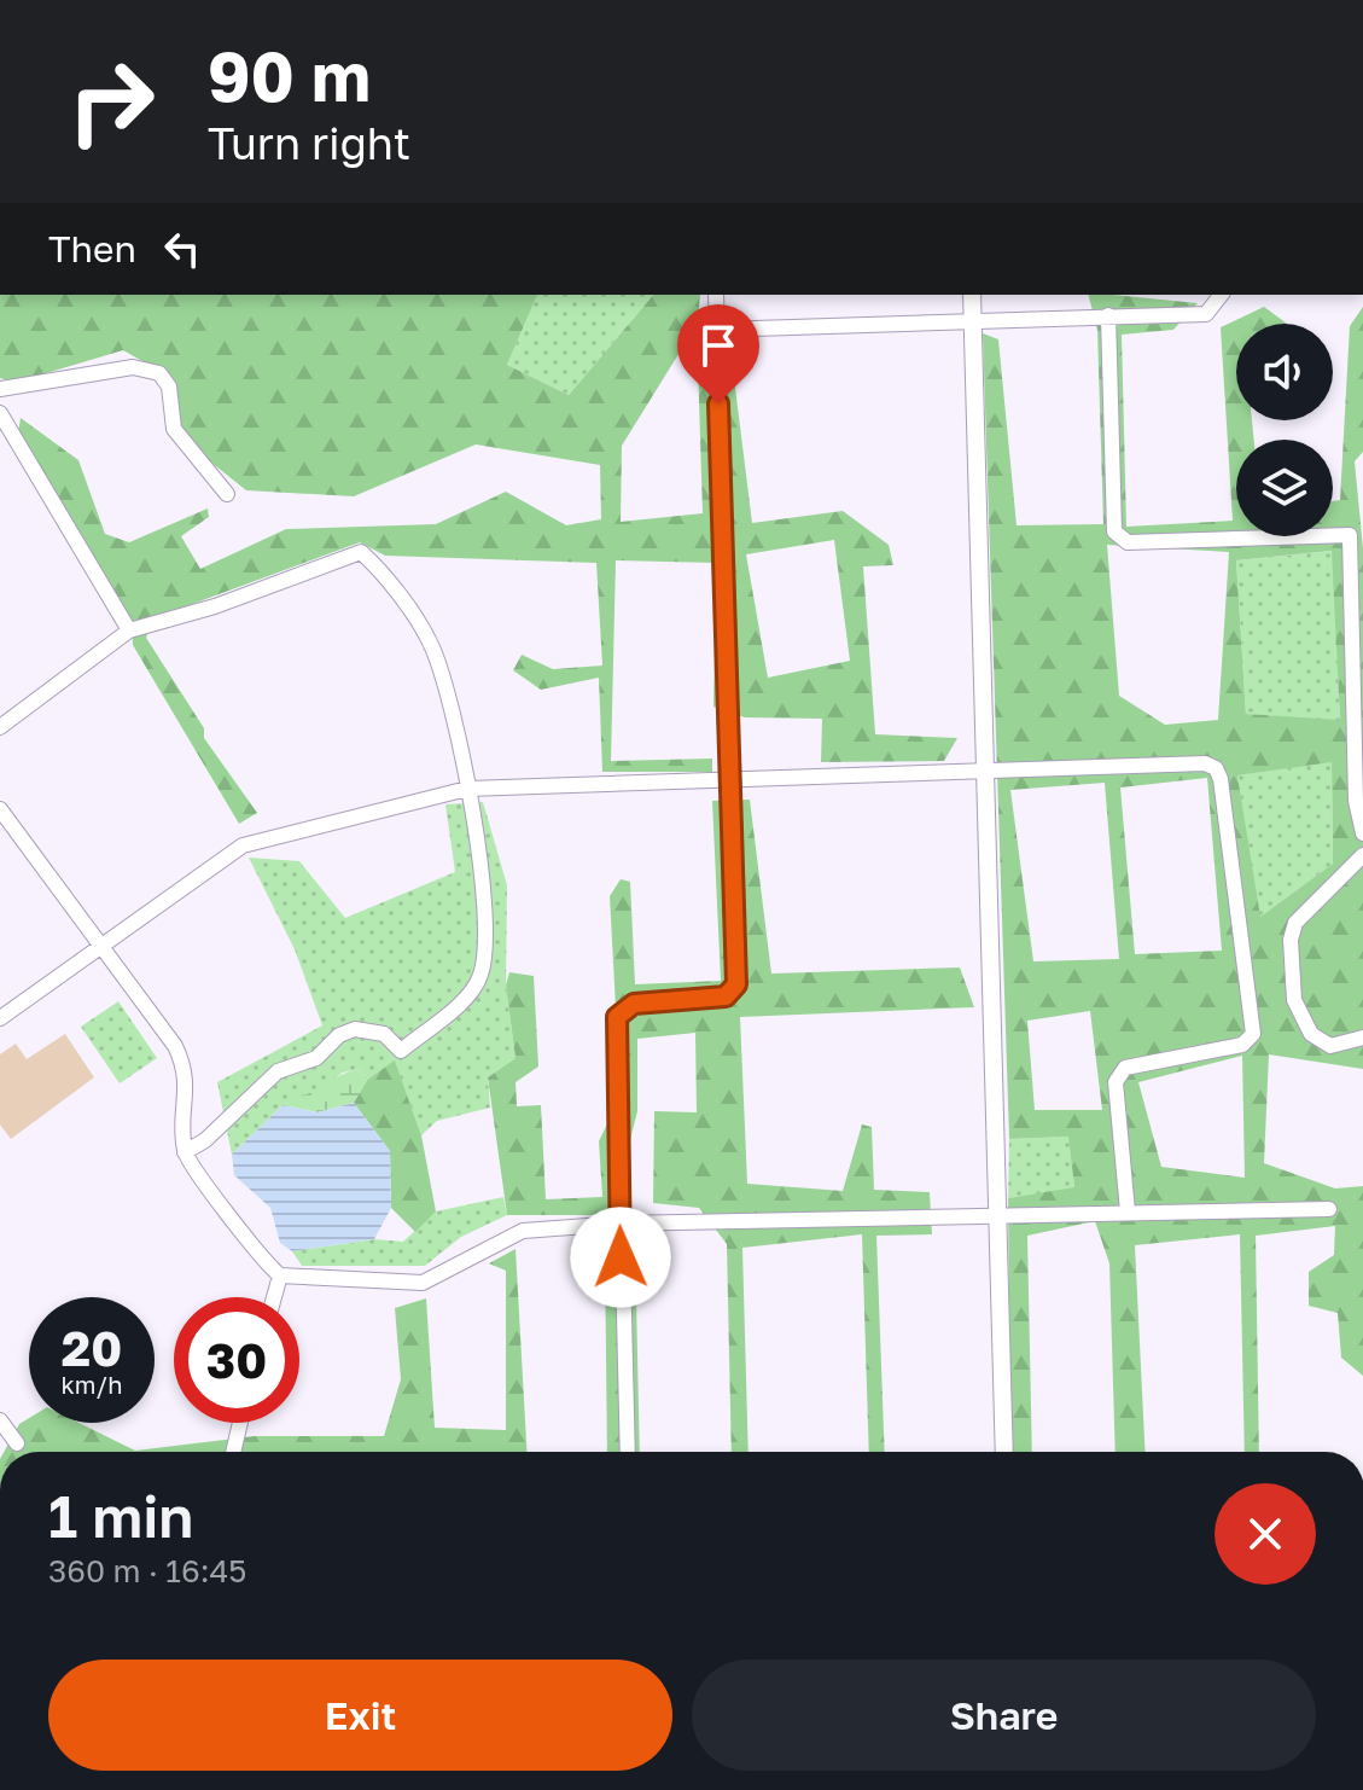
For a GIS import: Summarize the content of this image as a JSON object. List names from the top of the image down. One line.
{"page":{"turn":["90 m","Turn right"],"then":"Then","speed":"20 km/h","limit":"30","heading":["1 min","360 m · 16:45"],"buttons":["Exit","Share"]}}
